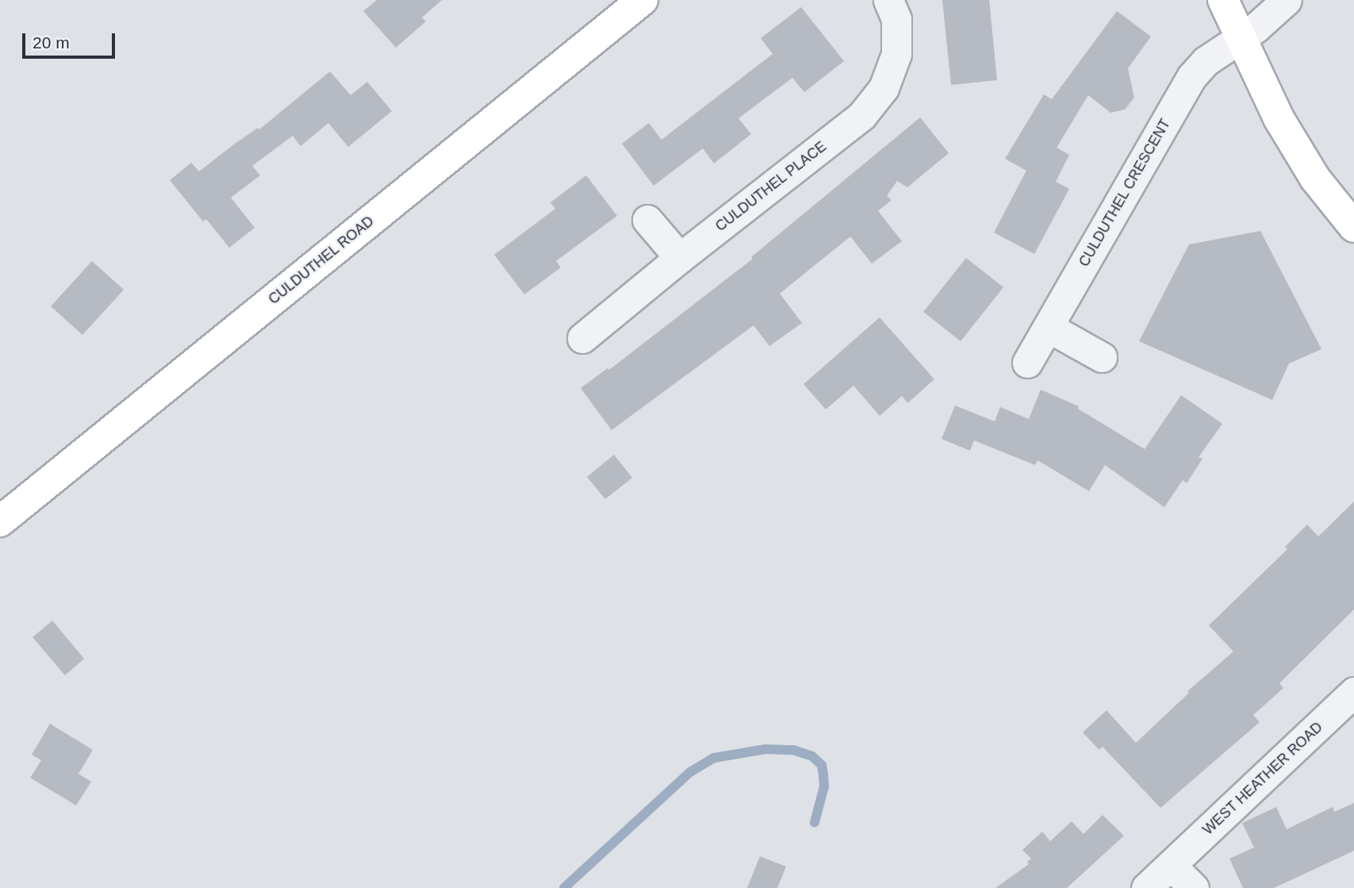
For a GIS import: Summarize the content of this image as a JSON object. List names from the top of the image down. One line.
{"streets":{"main road":["CULDUTHEL ROAD"],"street":["CULDUTHEL PLACE","CULDUTHEL CRESCENT","WEST HEATHER ROAD"]},"scale_bar":"20 m"}
